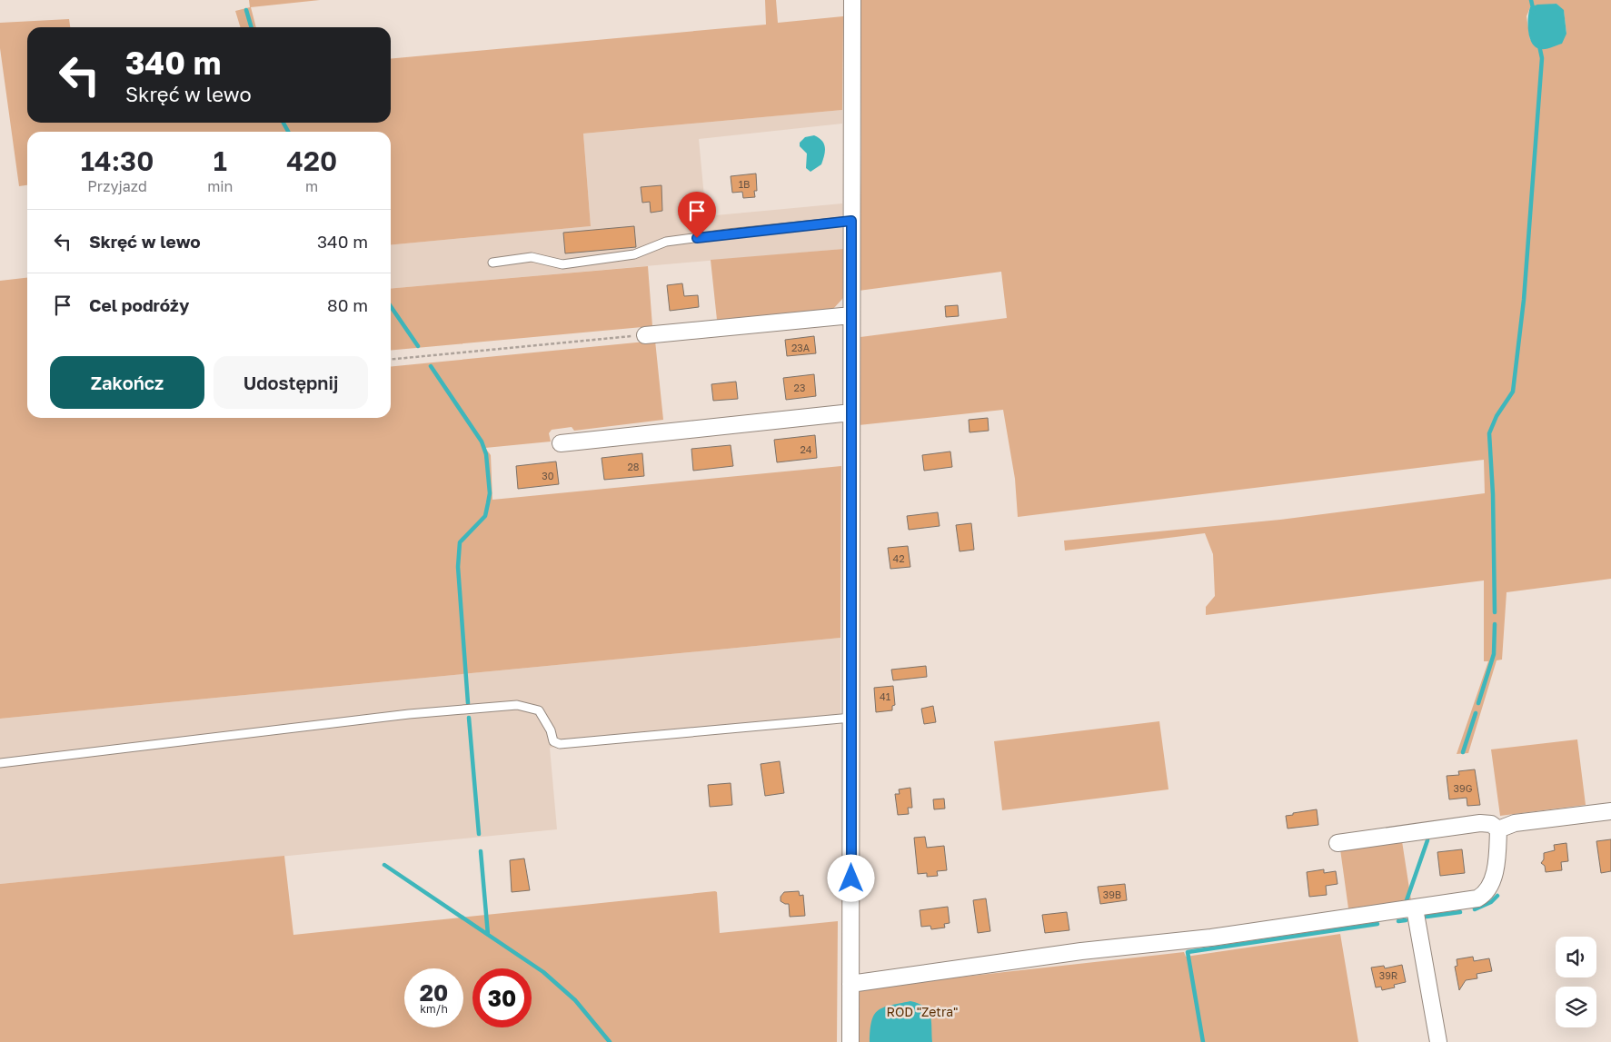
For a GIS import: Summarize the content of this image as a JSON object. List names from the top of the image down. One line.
{"parks":["ROD \"Zetra\""],"house_numbers":["1B","23A","23","24","28","30","42","41","39G","39B","39R"],"page":{"turn":["340 m","Skręć w lewo"],"eta":["14:30","Przyjazd","1","min","420","m"],"list":[{"name":"Skręć w lewo","value":"340 m"},{"name":"Cel podróży","value":"80 m"}],"buttons":["Zakończ","Udostępnij"],"speed":"20 km/h","limit":"30"}}
